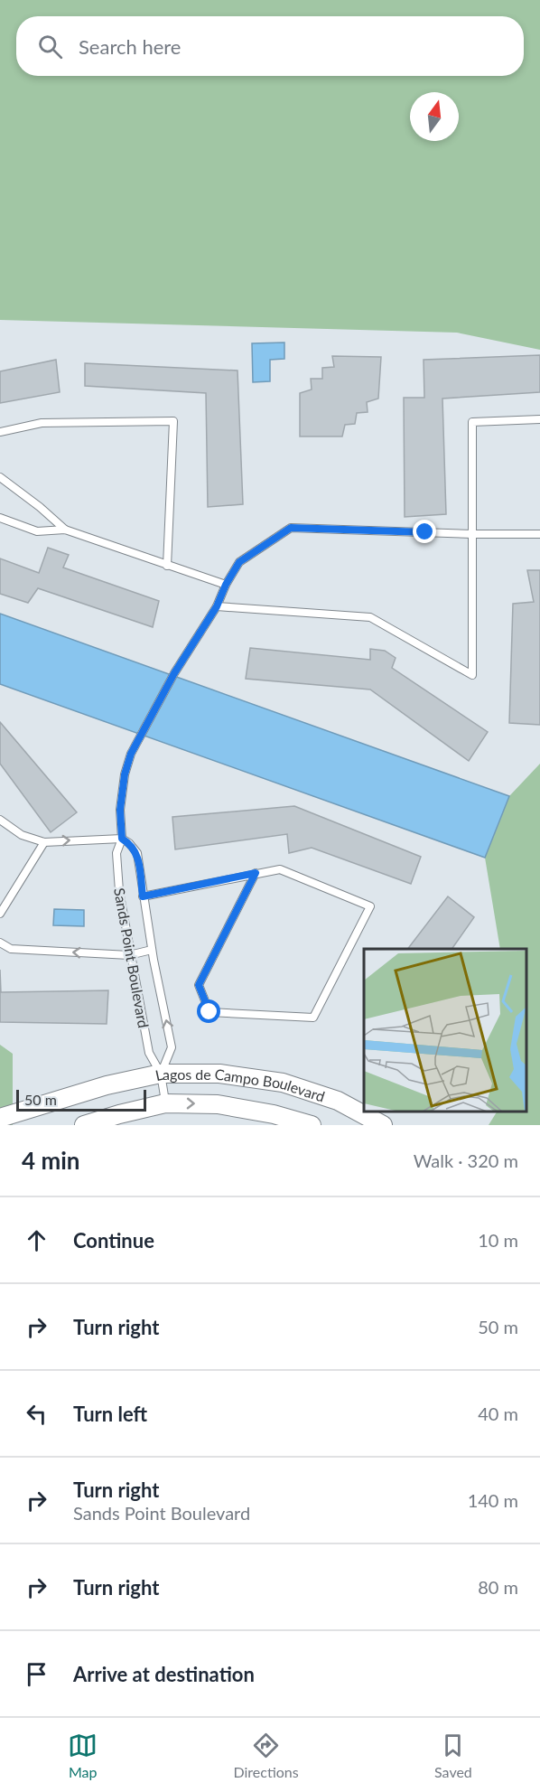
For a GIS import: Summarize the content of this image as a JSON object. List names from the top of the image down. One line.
{"streets":{"street":["Lagos de Campo Boulevard"],"lane":["Sands Point Boulevard"]},"crossings":[["Sands Point Boulevard","Lagos de Campo Boulevard"]],"scale_bar":"50 m","north":"top","page":{"search":"Search here","scale":"50 m","heading":["4 min","Walk · 320 m"],"list":[["Continue","10 m"],["Turn right","50 m"],["Turn left","40 m"],["Turn right","Sands Point Boulevard","140 m"],["Turn right","80 m"],"Arrive at destination"],"nav":["Map","Directions","Saved"]}}
